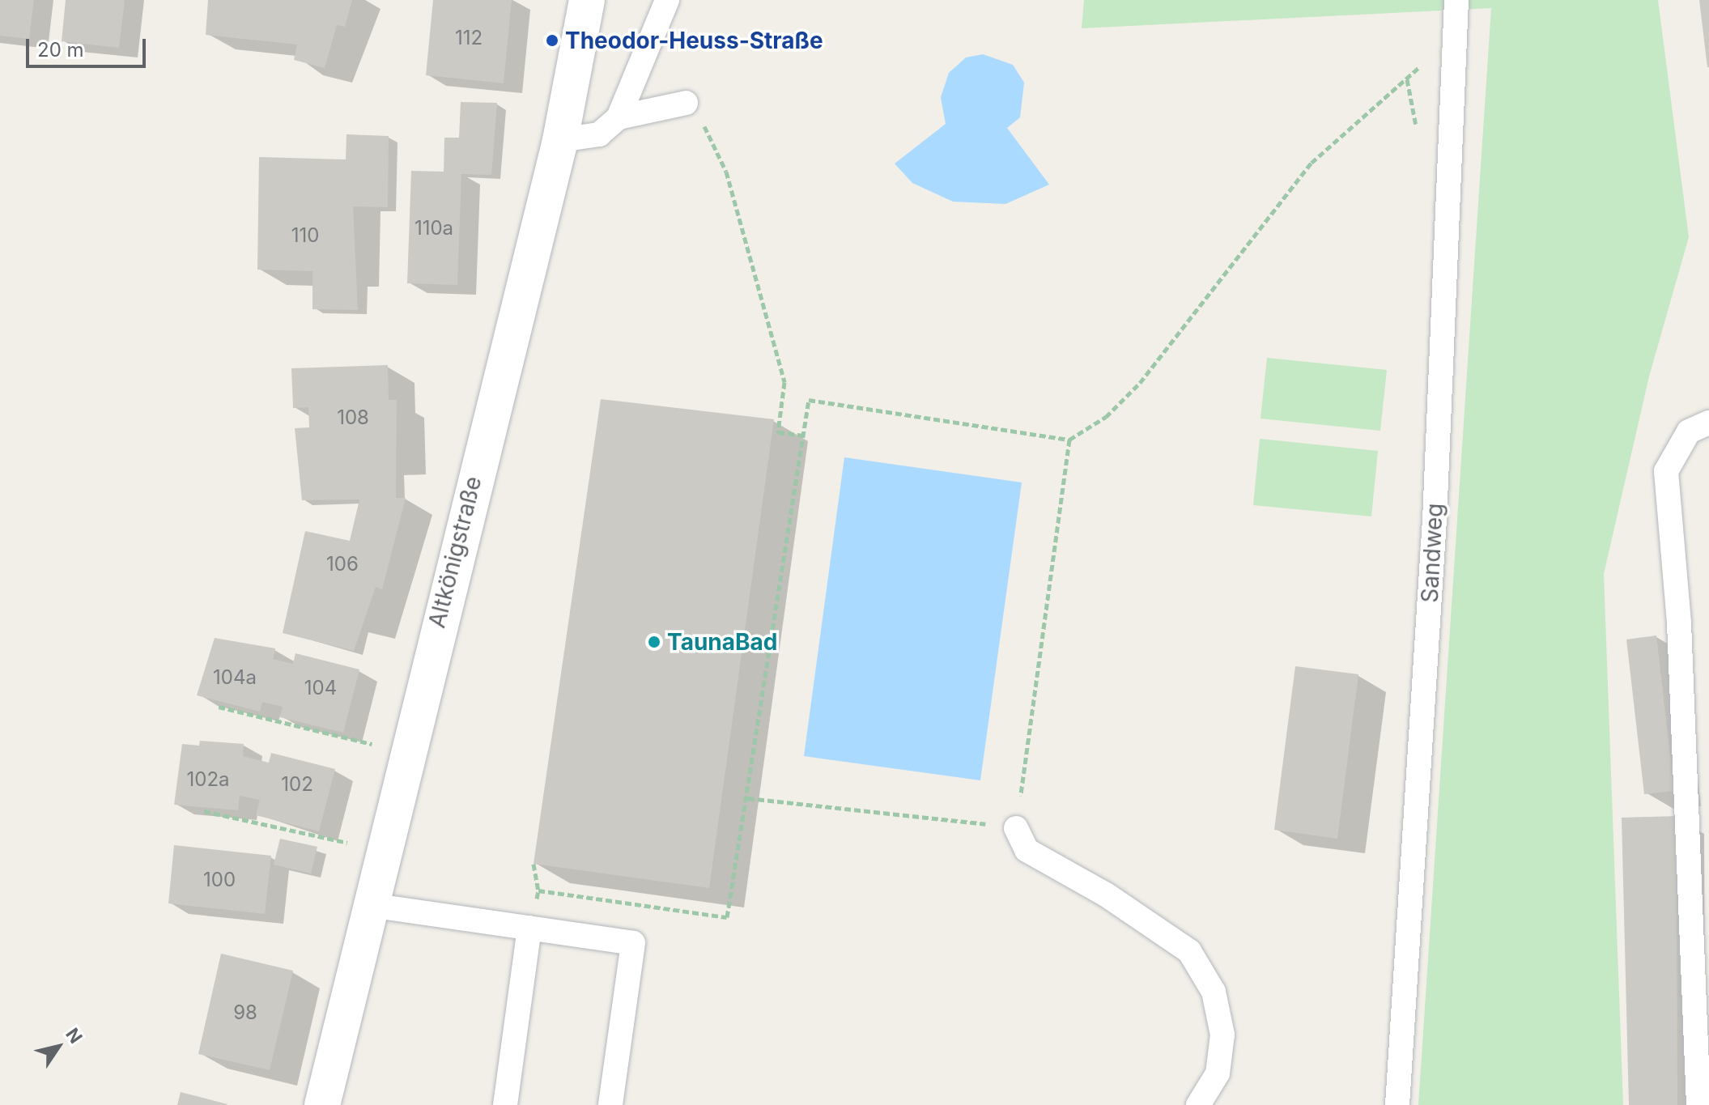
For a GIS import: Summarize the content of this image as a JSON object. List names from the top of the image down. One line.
{"streets":{"street":["Altkönigstraße"],"lane":["Sandweg"]},"places":["Theodor-Heuss-Straße","TaunaBad"],"house_numbers":["112","110a","110","108","106","104a","104","102a","102","100","98"],"scale_bar":"20 m","north":"top right"}
